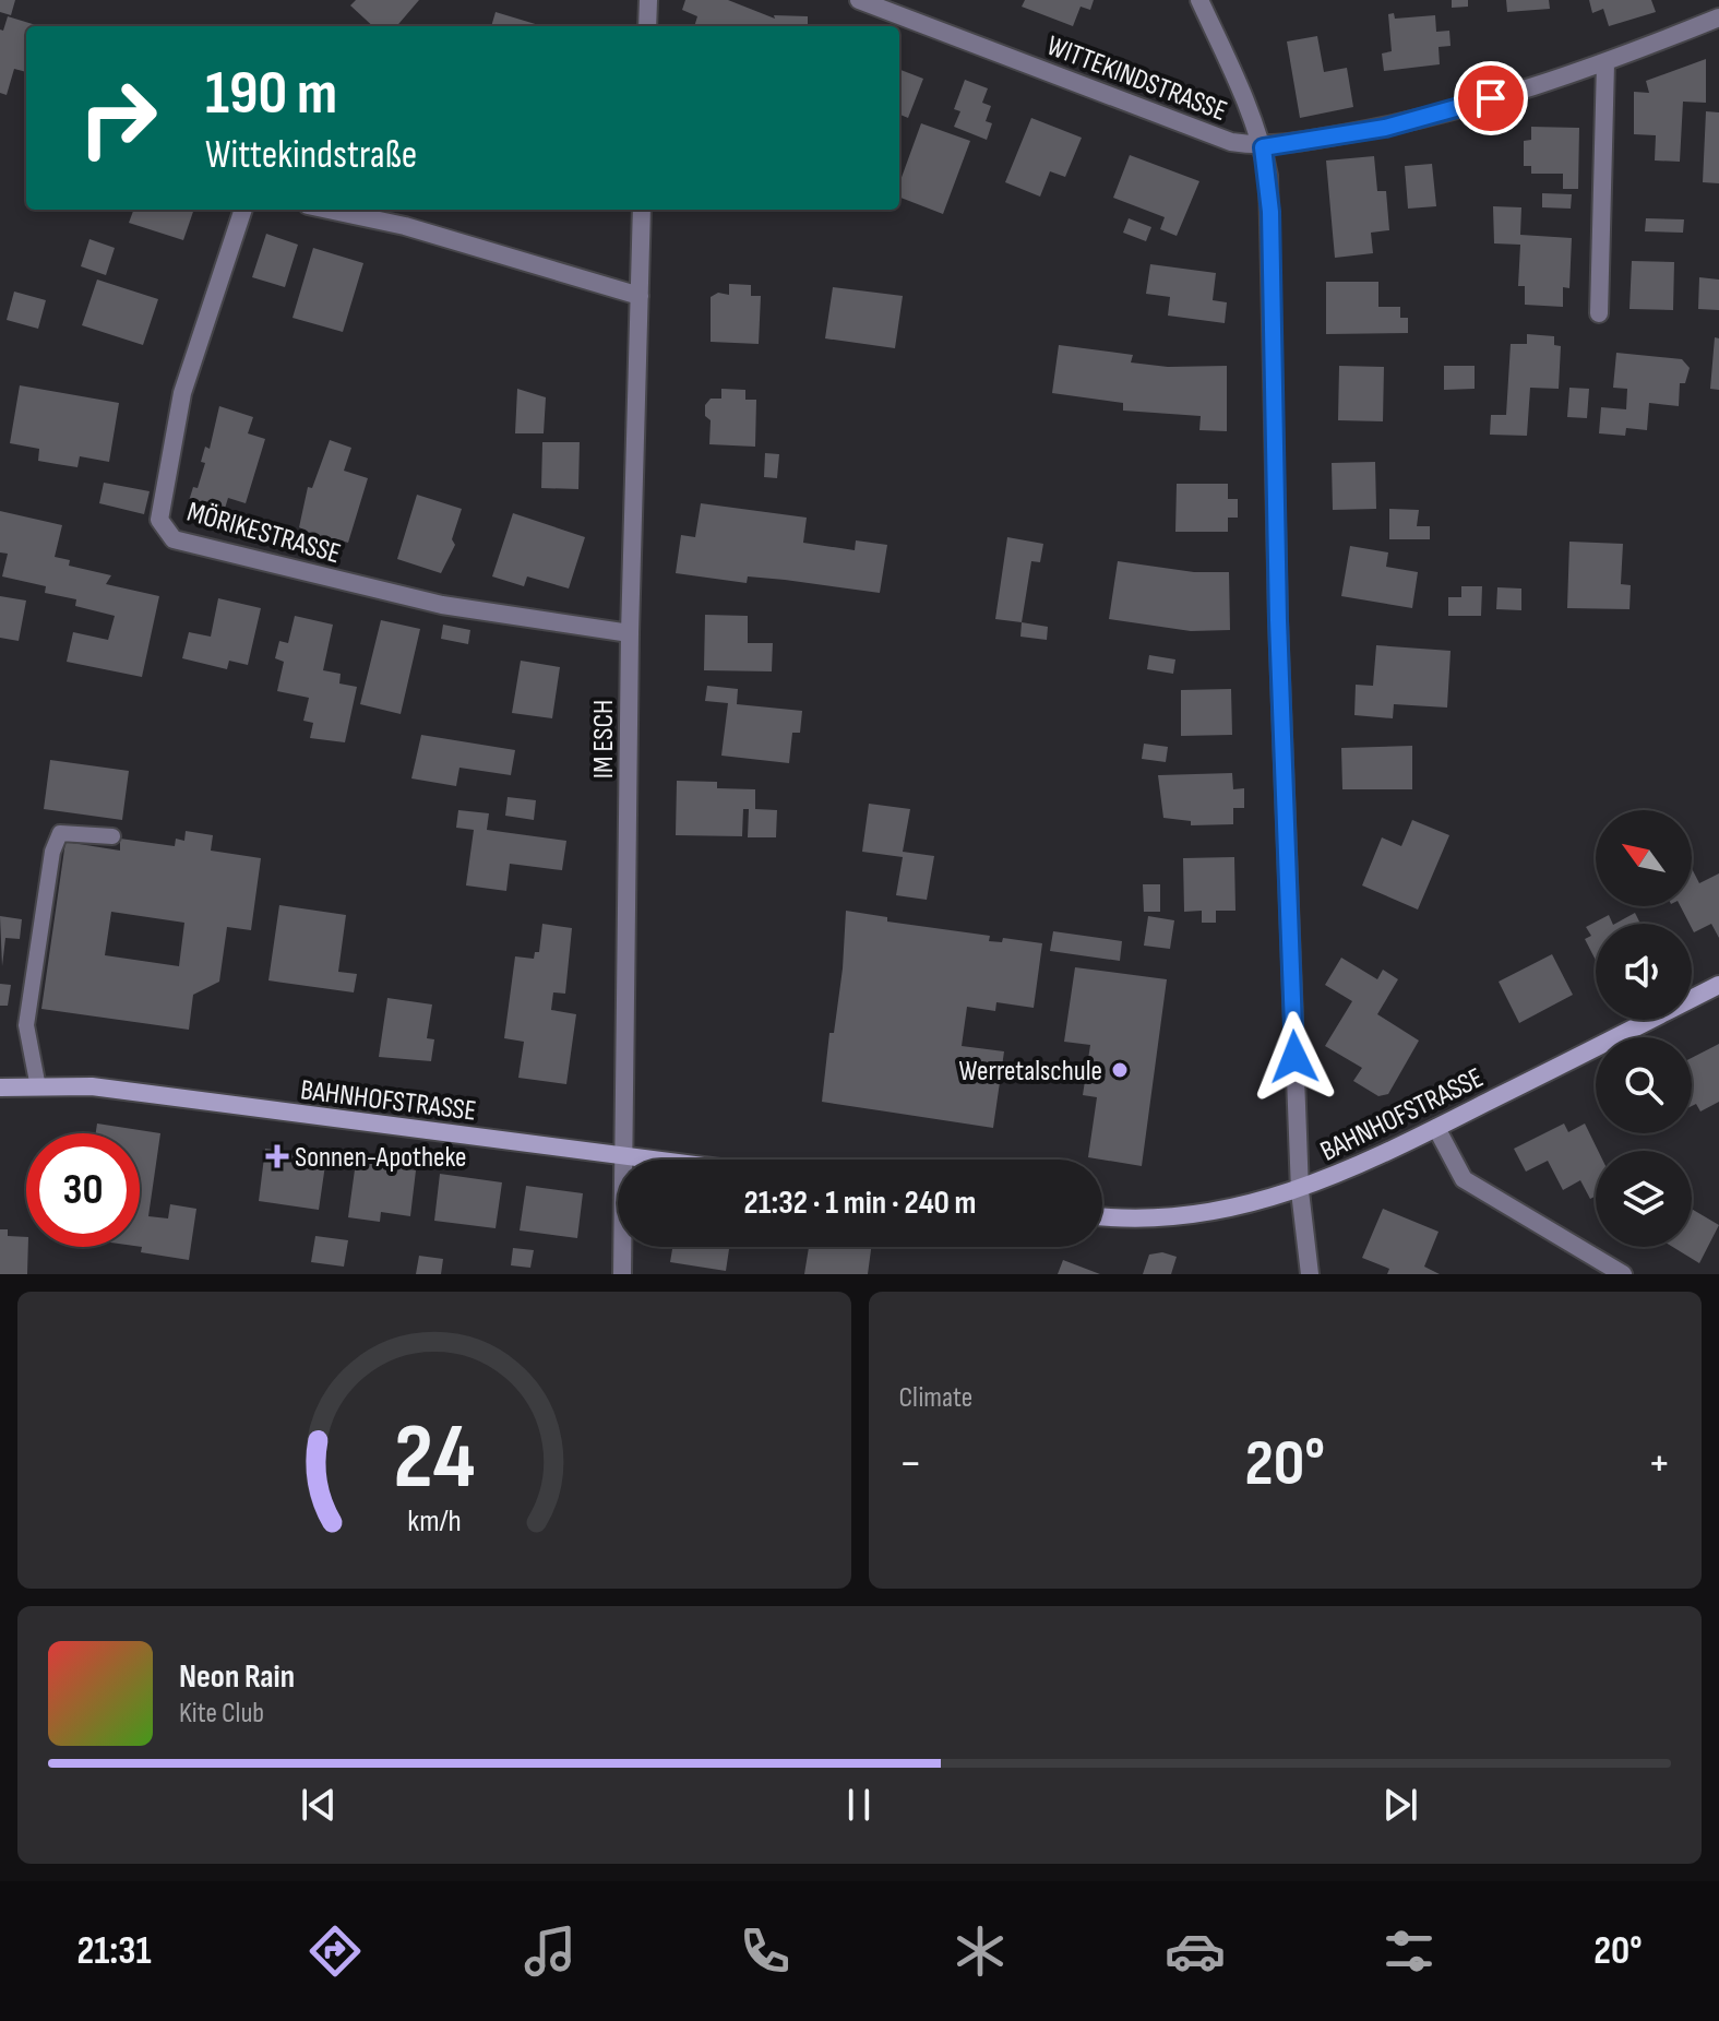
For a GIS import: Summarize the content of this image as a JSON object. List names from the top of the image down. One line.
{"streets":{"street":["WITTEKINDSTRASSE","MÖRIKESTRASSE","IM ESCH","BAHNHOFSTRASSE"]},"crossings":[["MÖRIKESTRASSE","IM ESCH"],["IM ESCH","BAHNHOFSTRASSE"]],"places":{"other":["Werretalschule"],"health":["Sonnen-Apotheke"]},"north":"top left","page":{"turn":["190 m","Wittekindstraße"],"limit":"30","trip":"21:32 · 1 min · 240 m","tile":"Climate","heat":["−","20°","+"],"song":["Neon Rain","Kite Club"],"tabs":["21:31","20°"],"gauge":["24","km/h"]}}
